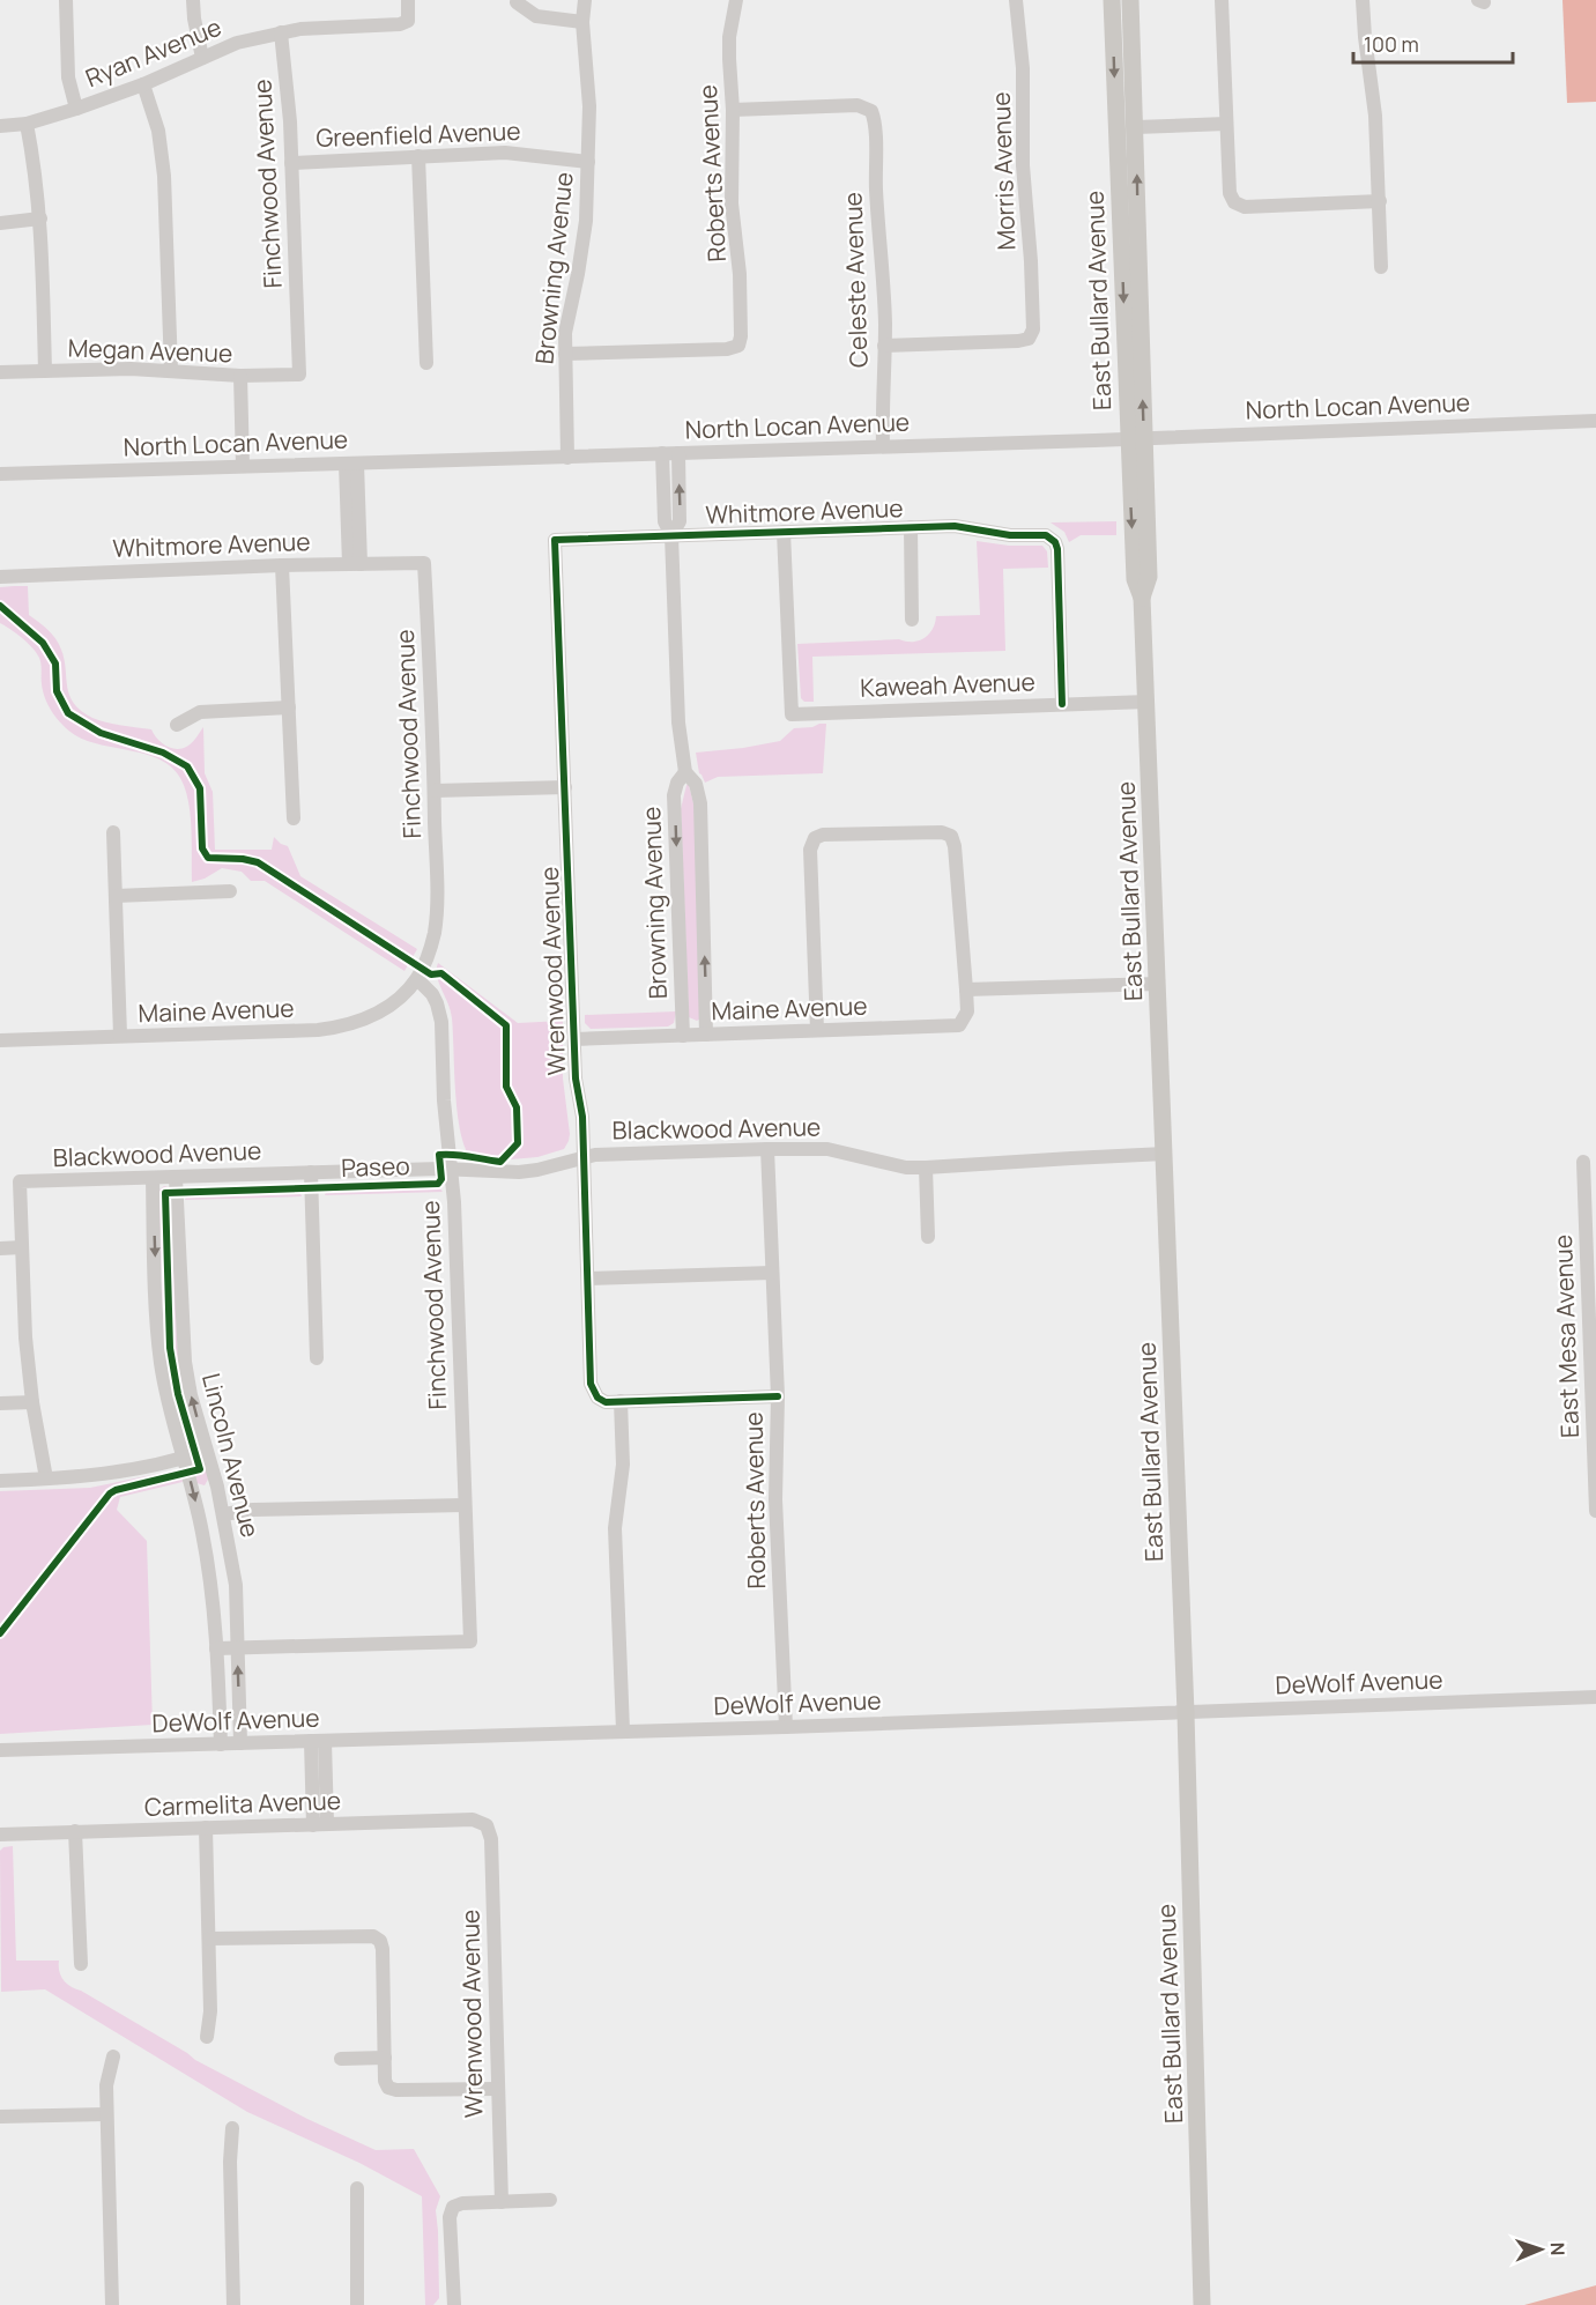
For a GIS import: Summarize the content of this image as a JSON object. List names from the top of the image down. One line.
{"streets":{"main road":["East Bullard Avenue"],"street":["Ryan Avenue","Greenfield Avenue","Morris Avenue","Roberts Avenue","Finchwood Avenue","Browning Avenue","Celeste Avenue","Megan Avenue","North Locan Avenue","Whitmore Avenue","Kaweah Avenue","Wrenwood Avenue","Maine Avenue","Blackwood Avenue","East Mesa Avenue","Lincoln Avenue","DeWolf Avenue","Carmelita Avenue"],"cycle path":["Paseo"]},"crossings":[["Ryan Avenue","Finchwood Avenue"],["Greenfield Avenue","Finchwood Avenue"],["Greenfield Avenue","Browning Avenue"],["Morris Avenue","Celeste Avenue"],["Roberts Avenue","Browning Avenue"],["Roberts Avenue","Celeste Avenue"],["Roberts Avenue","Blackwood Avenue"],["Roberts Avenue","DeWolf Avenue"],["Finchwood Avenue","Megan Avenue"],["Finchwood Avenue","Whitmore Avenue"],["Finchwood Avenue","Maine Avenue"],["Finchwood Avenue","Blackwood Avenue"],["Finchwood Avenue","Lincoln Avenue"],["Browning Avenue","North Locan Avenue"],["Browning Avenue","Whitmore Avenue"],["Browning Avenue","Maine Avenue"],["Celeste Avenue","North Locan Avenue"],["East Bullard Avenue","North Locan Avenue"],["East Bullard Avenue","Kaweah Avenue"],["East Bullard Avenue","Blackwood Avenue"],["East Bullard Avenue","DeWolf Avenue"],["Whitmore Avenue","Kaweah Avenue"],["Whitmore Avenue","Wrenwood Avenue"],["Wrenwood Avenue","Maine Avenue"],["Wrenwood Avenue","Blackwood Avenue"],["Wrenwood Avenue","Carmelita Avenue"],["Blackwood Avenue","Lincoln Avenue"],["Lincoln Avenue","DeWolf Avenue"]],"scale_bar":"100 m","north":"right"}
